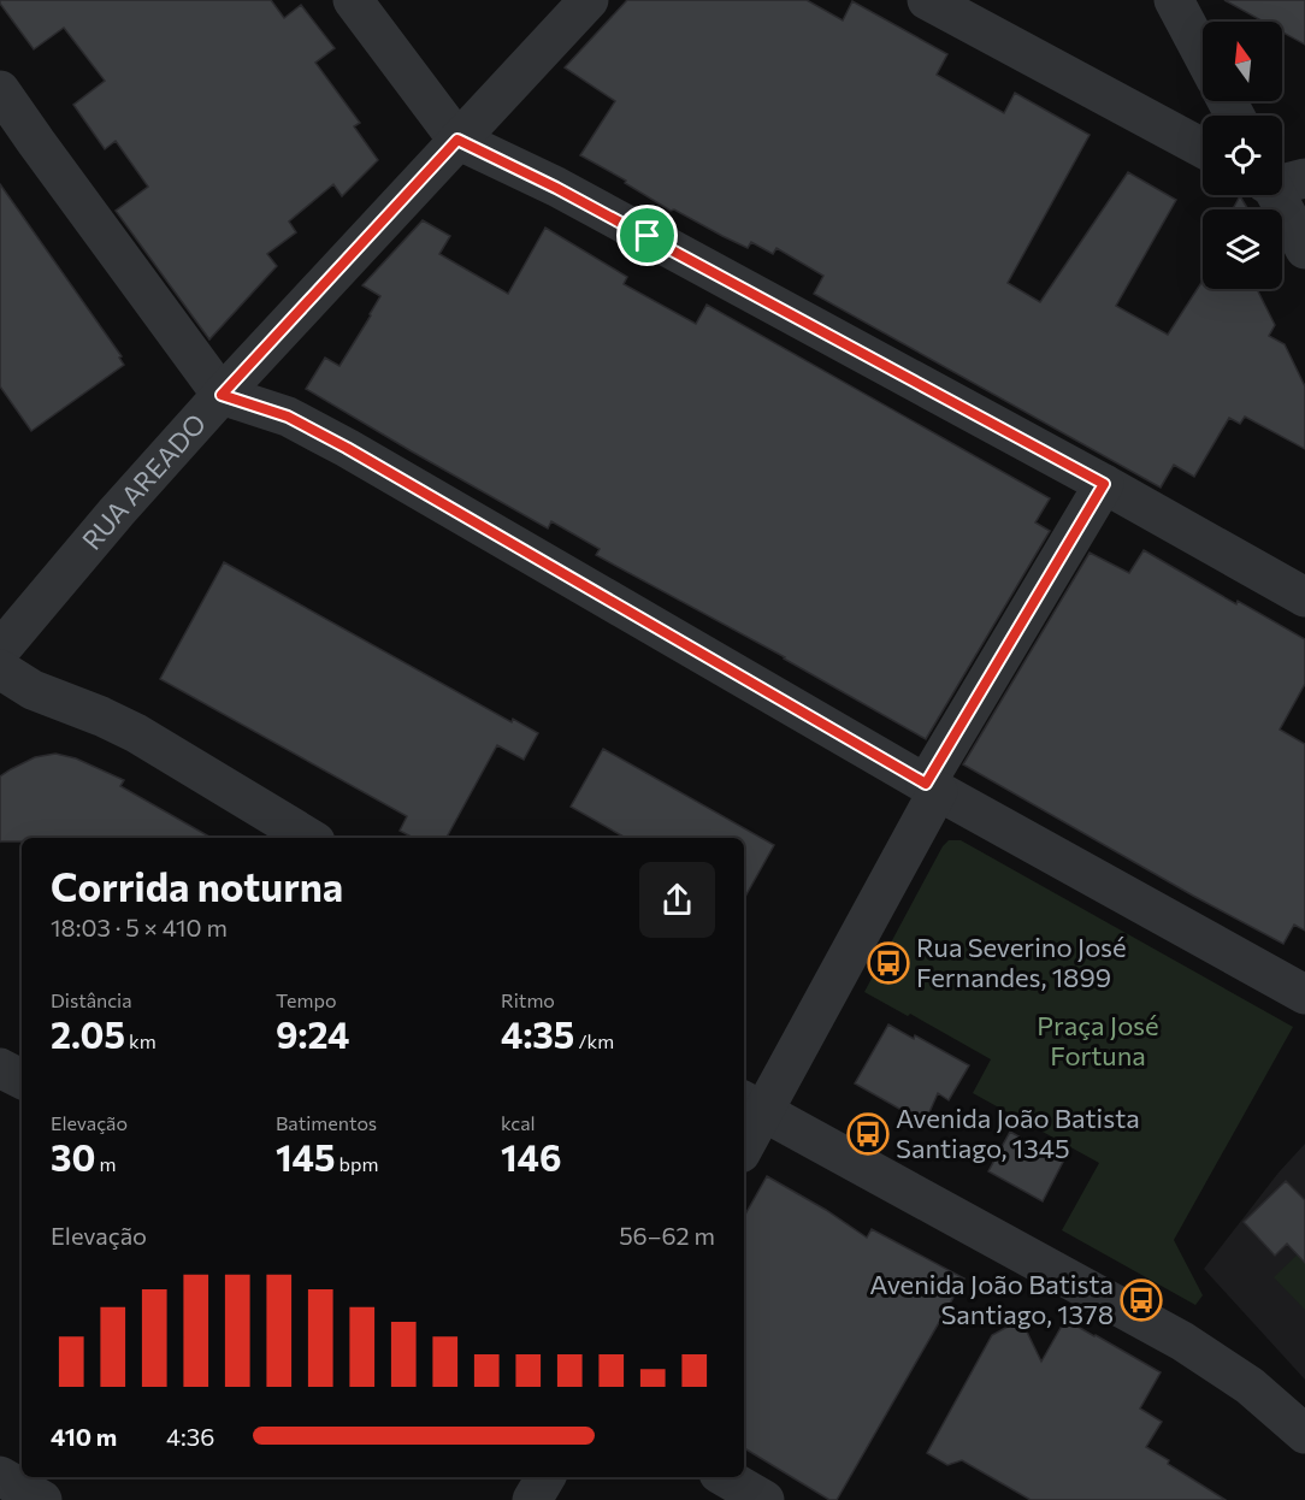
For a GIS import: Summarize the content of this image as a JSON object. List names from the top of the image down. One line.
{"streets":{"street":["RUA AREADO"]},"parks":["Praça José Fortuna"],"places":{"bus stop":["Rua Severino José Fernandes, 1899","Avenida João Batista Santiago, 1345","Avenida João Batista Santiago, 1378"]},"north":"top","page":{"heading":["Corrida noturna","18:03 · 5 × 410 m"],"stats":[["Distância","2.05 km"],["Tempo","9:24"],["Ritmo","4:35 /km"],["Elevação","30 m"],["Batimentos","145 bpm"],["kcal","146"]],"chart":["Elevação","56–62 m"],"list":[{"name":"410 m","note":"4:36"}]}}
